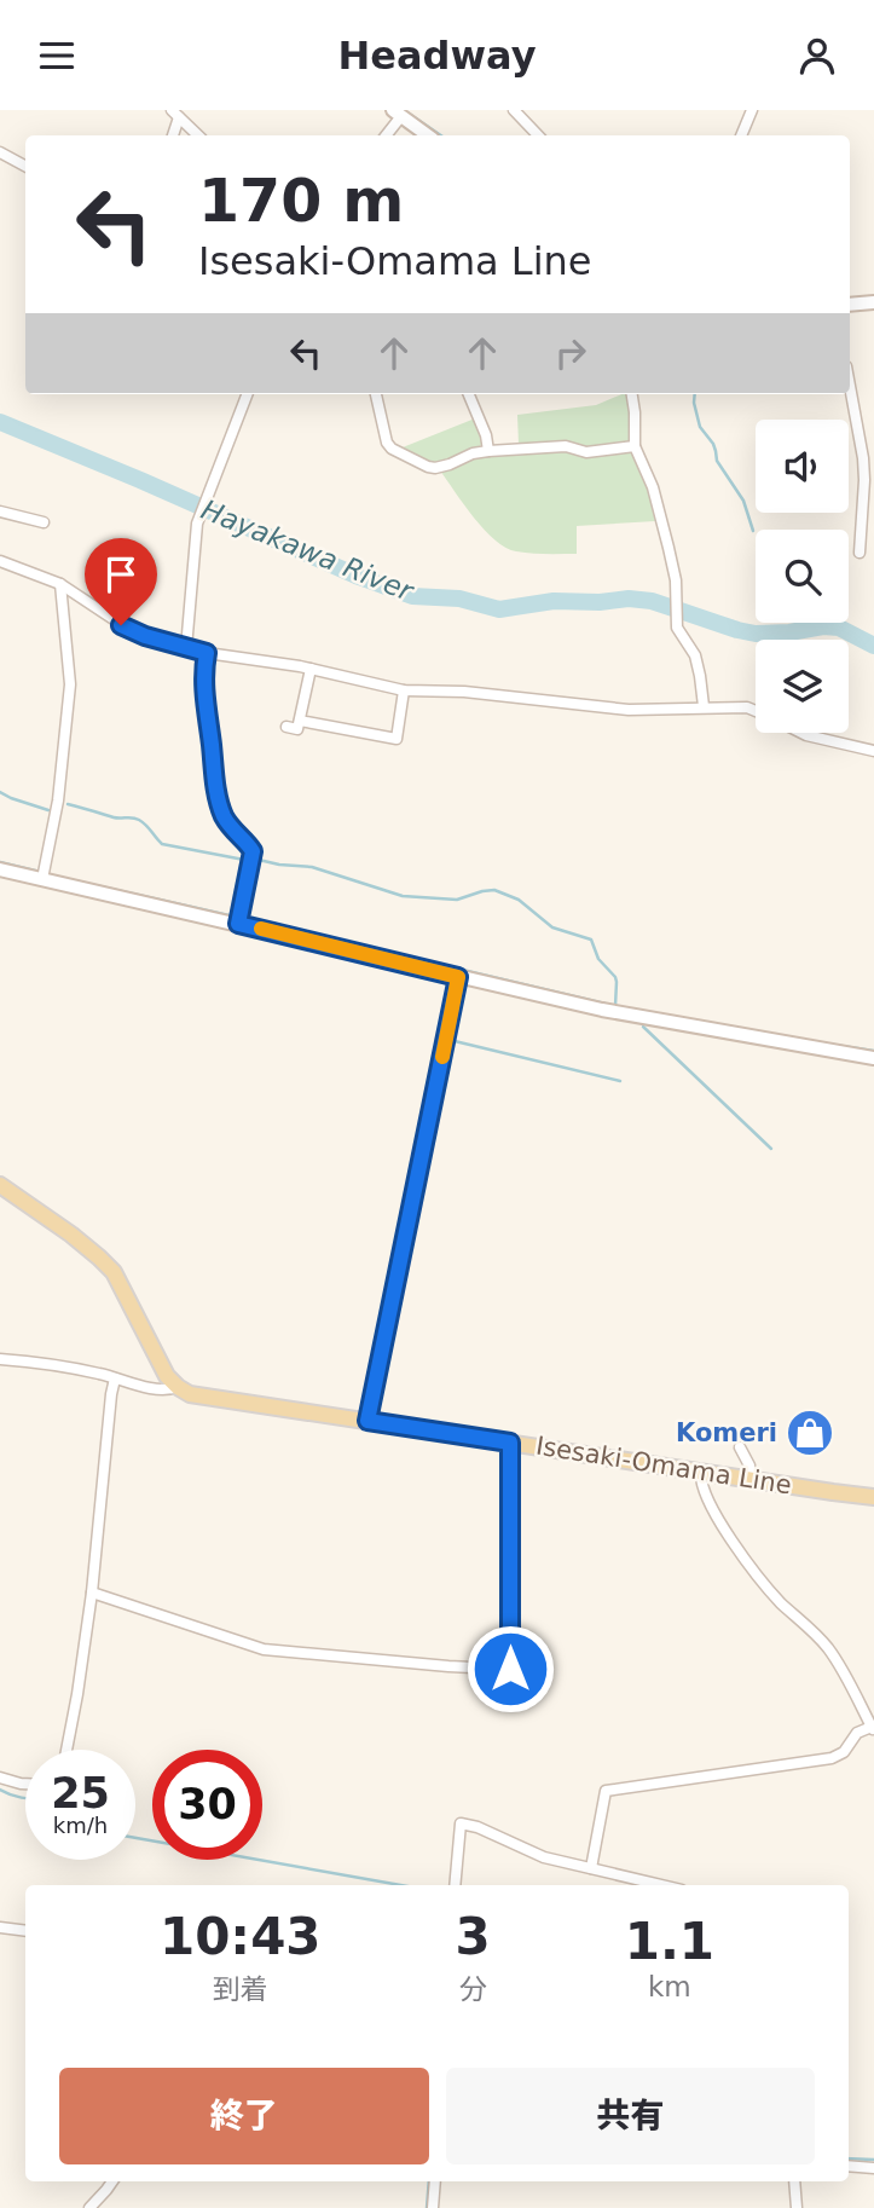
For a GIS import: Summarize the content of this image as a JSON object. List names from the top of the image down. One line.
{"streets":{"main road":["Isesaki-Omama Line"]},"water":["Hayakawa River"],"places":{"shop":["Komeri"]},"page":{"header":"Headway","turn":["170 m","Isesaki-Omama Line"],"speed":"25 km/h","limit":"30","eta":["10:43","到着","3","分","1.1","km"],"buttons":["終了","共有"]}}
